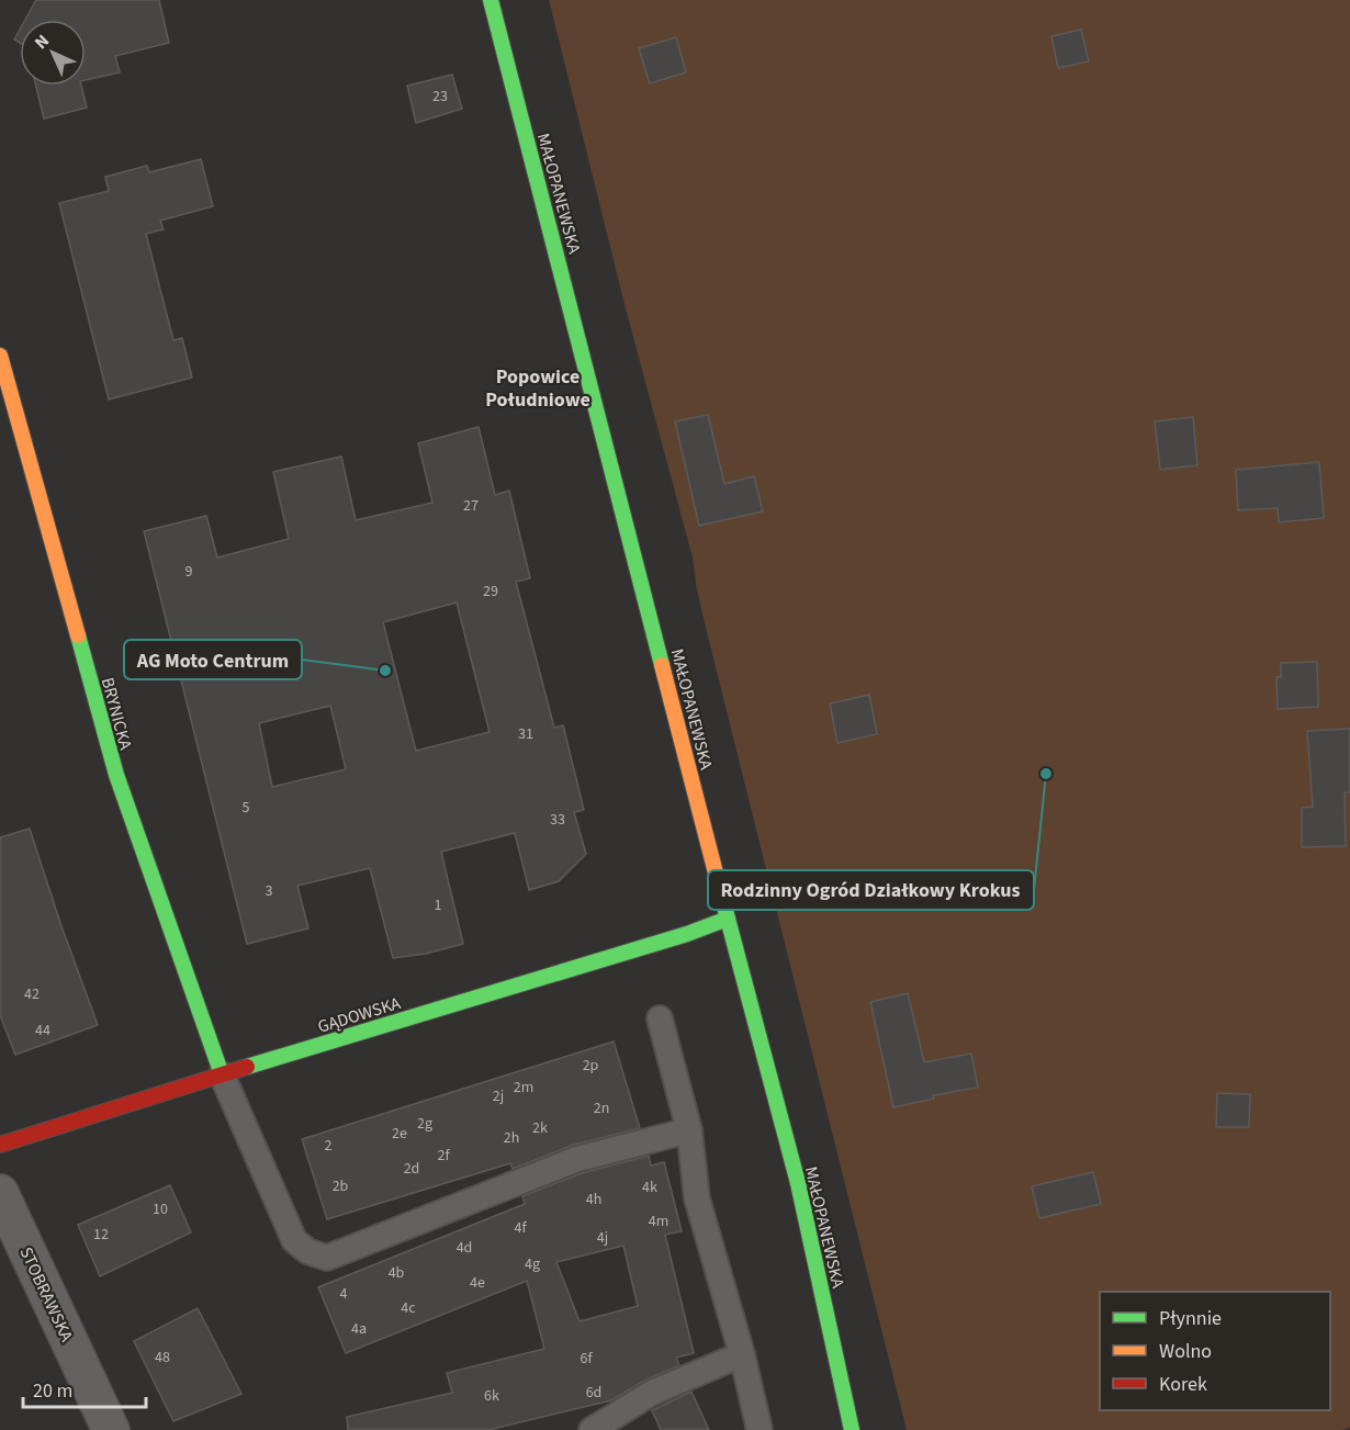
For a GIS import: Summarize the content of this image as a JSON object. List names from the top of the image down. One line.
{"streets":{"street":["MAŁOPANEWSKA","BRYNICKA","GĄDOWSKA","STOBRAWSKA"]},"crossings":[["MAŁOPANEWSKA","GĄDOWSKA"],["BRYNICKA","GĄDOWSKA"]],"districts":["Popowice Południowe"],"places":["AG Moto Centrum","Rodzinny Ogród Działkowy Krokus"],"house_numbers":["23","27","9","29","31","5","33","3","1","42","44","2p","2m","2j","2n","2g","2k","2e","2h","2","2f","2d","2b","4k","4h","10","4m","4f","12","4j","4d","4g","4b","4e","4","4c","4a","48","6f","6d","6k"],"legend":["Płynnie","Wolno","Korek"],"scale_bar":"20 m","north":"top left"}
